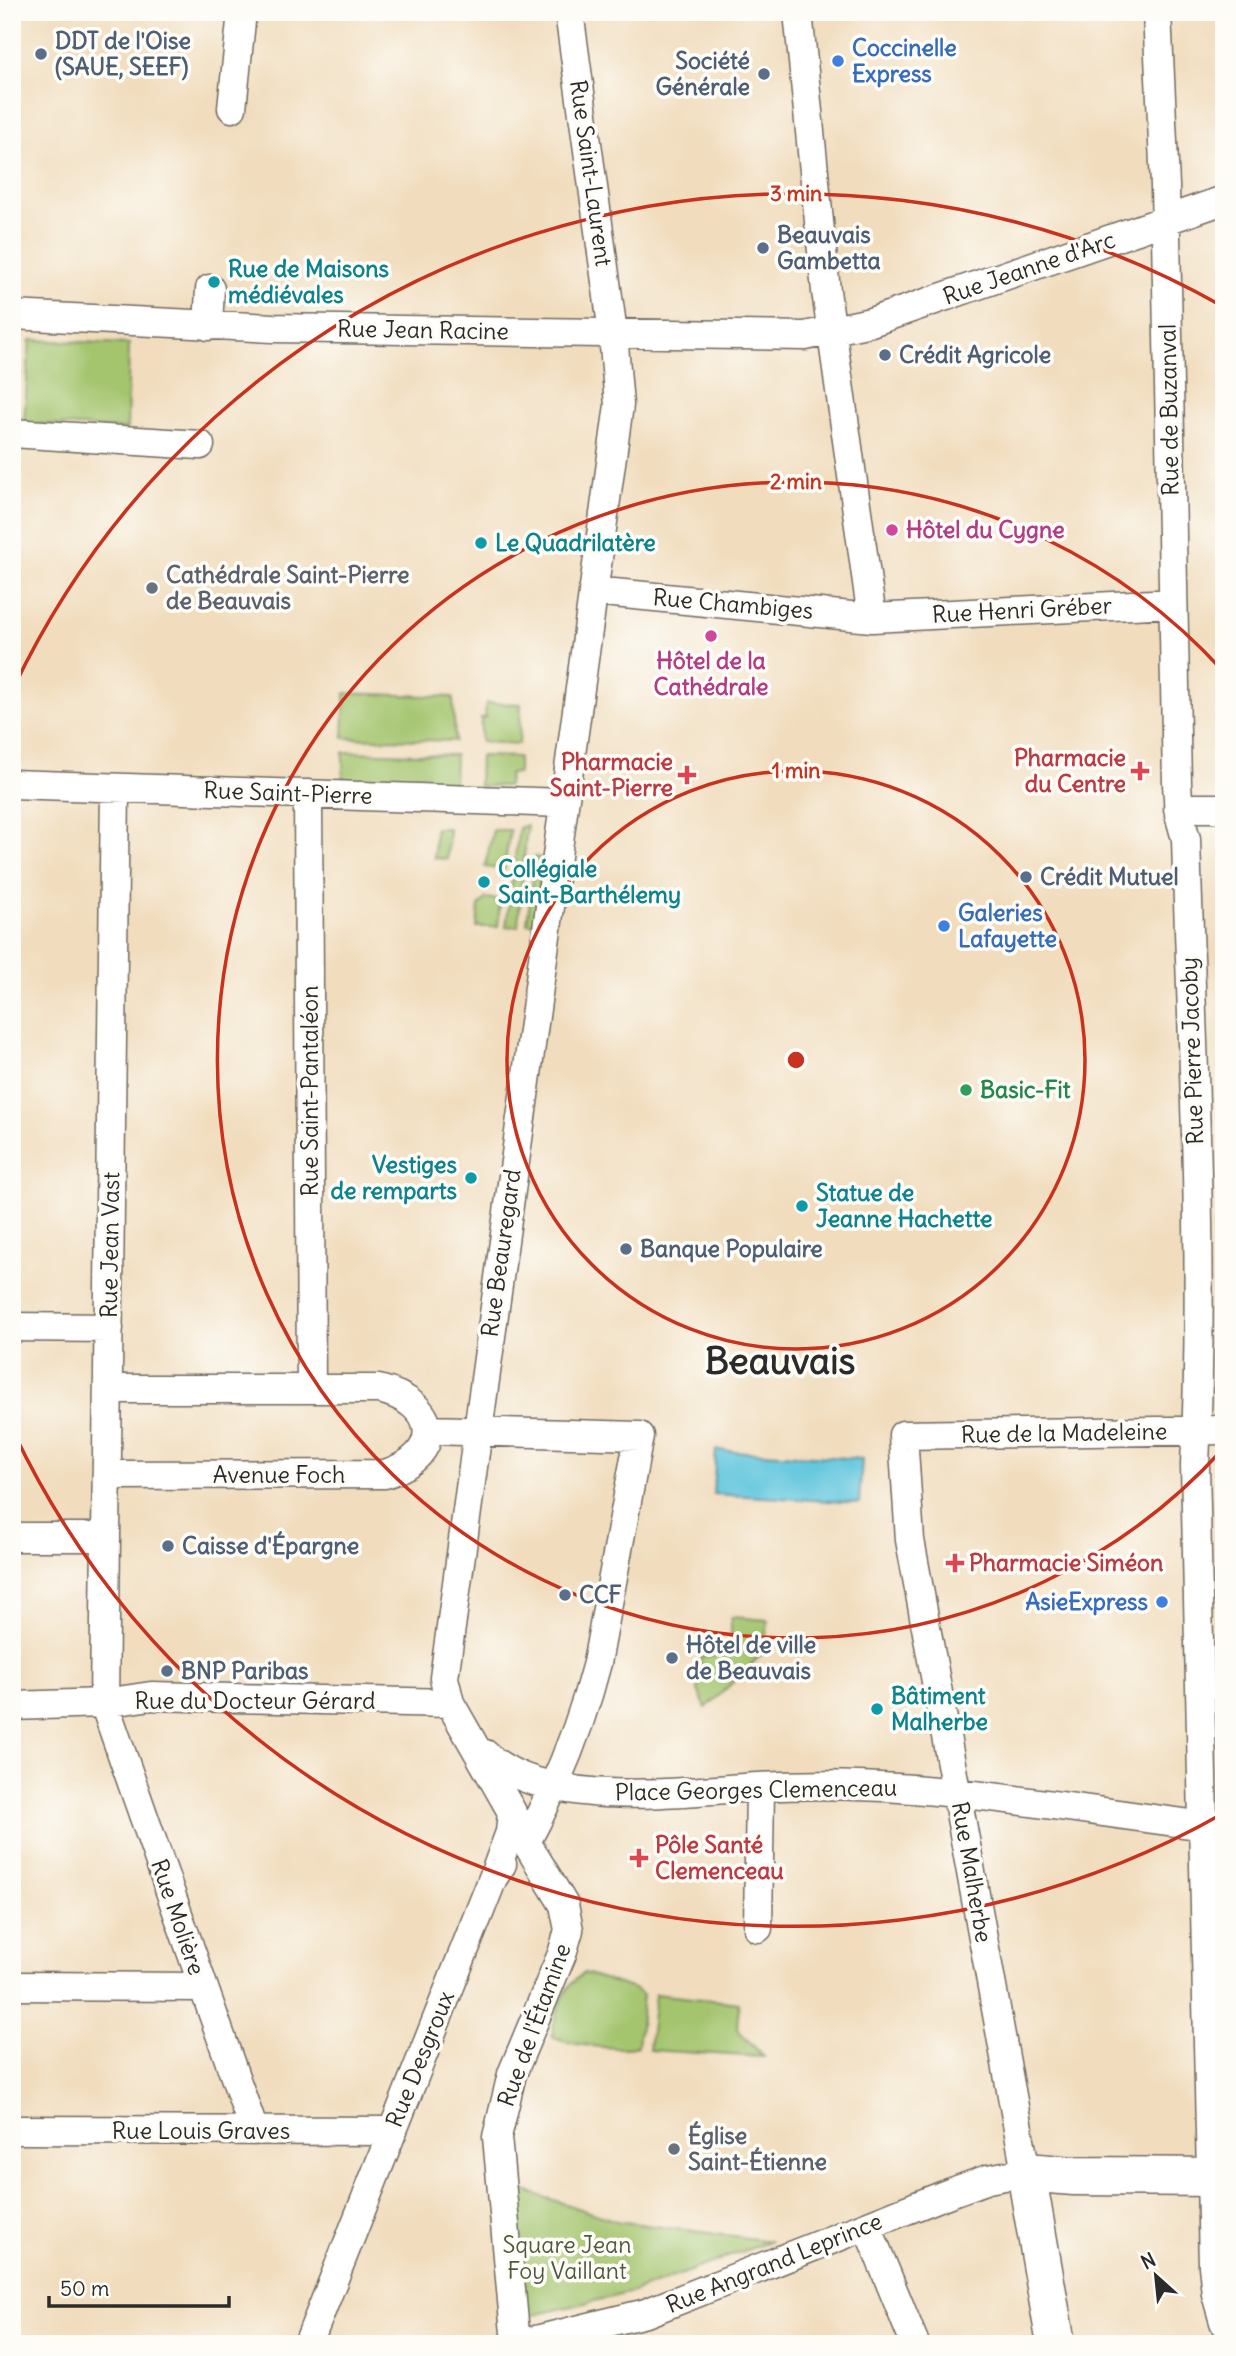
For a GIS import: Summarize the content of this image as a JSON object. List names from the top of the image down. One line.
{"streets":{"street":["Rue Saint-Laurent","Rue Jeanne d'Arc","Rue Jean Racine","Rue de Buzanval","Rue Chambiges","Rue Henri Gréber","Rue Saint-Pierre","Rue Pierre Jacoby","Rue Saint-Pantaléon","Rue Jean Vast","Rue Beauregard","Rue de la Madeleine","Avenue Foch","Rue du Docteur Gérard","Place Georges Clemenceau","Rue Malherbe","Rue Molière","Rue de l'Étamine","Rue Desgroux","Rue Louis Graves","Rue Angrand Leprince"]},"crossings":[["Rue Saint-Laurent","Rue Jean Racine"],["Rue Saint-Laurent","Rue Chambiges"],["Rue Saint-Laurent","Rue Beauregard"],["Rue Jeanne d'Arc","Rue Jean Racine"],["Rue Jeanne d'Arc","Rue de Buzanval"],["Rue de Buzanval","Rue Henri Gréber"],["Rue de Buzanval","Rue Pierre Jacoby"],["Rue Chambiges","Rue Henri Gréber"],["Rue Chambiges","Rue Beauregard"],["Rue Saint-Pierre","Rue Saint-Pantaléon"],["Rue Saint-Pierre","Rue Jean Vast"],["Rue Saint-Pierre","Rue Beauregard"],["Rue Pierre Jacoby","Rue de la Madeleine"],["Rue Pierre Jacoby","Place Georges Clemenceau"],["Rue Jean Vast","Avenue Foch"],["Rue Jean Vast","Rue du Docteur Gérard"],["Rue Jean Vast","Rue Molière"],["Rue Beauregard","Rue du Docteur Gérard"],["Rue Beauregard","Rue Desgroux"],["Rue de la Madeleine","Rue Malherbe"],["Rue du Docteur Gérard","Rue Molière"],["Place Georges Clemenceau","Rue Malherbe"],["Place Georges Clemenceau","Rue Desgroux"],["Rue Malherbe","Rue Angrand Leprince"],["Rue Molière","Rue Louis Graves"],["Rue de l'Étamine","Rue Desgroux"],["Rue de l'Étamine","Rue Angrand Leprince"],["Rue Desgroux","Rue Louis Graves"]],"districts":["Beauvais"],"parks":["Square Jean Foy Vaillant"],"places":{"other":["DDT de l'Oise (SAUE, SEEF)","Coccinelle Express","Société Générale","Beauvais Gambetta","Rue de Maisons médiévales","Crédit Agricole","Hôtel du Cygne","Le Quadrilatère","Cathédrale Saint-Pierre de Beauvais","Hôtel de la Cathédrale","Crédit Mutuel","Collégiale Saint-Barthélemy","Galeries Lafayette","Basic-Fit","Vestiges de remparts","Statue de Jeanne Hachette","Banque Populaire","Caisse d'Épargne","CCF","AsieExpress","Hôtel de ville de Beauvais","BNP Paribas","Bâtiment Malherbe","Église Saint-Étienne"],"health":["Pharmacie du Centre","Pharmacie Saint-Pierre","Pharmacie Siméon","Pôle Santé Clemenceau"]},"scale_bar":"50 m","north":"top left","rings":["3 min","2 min","1 min"]}
